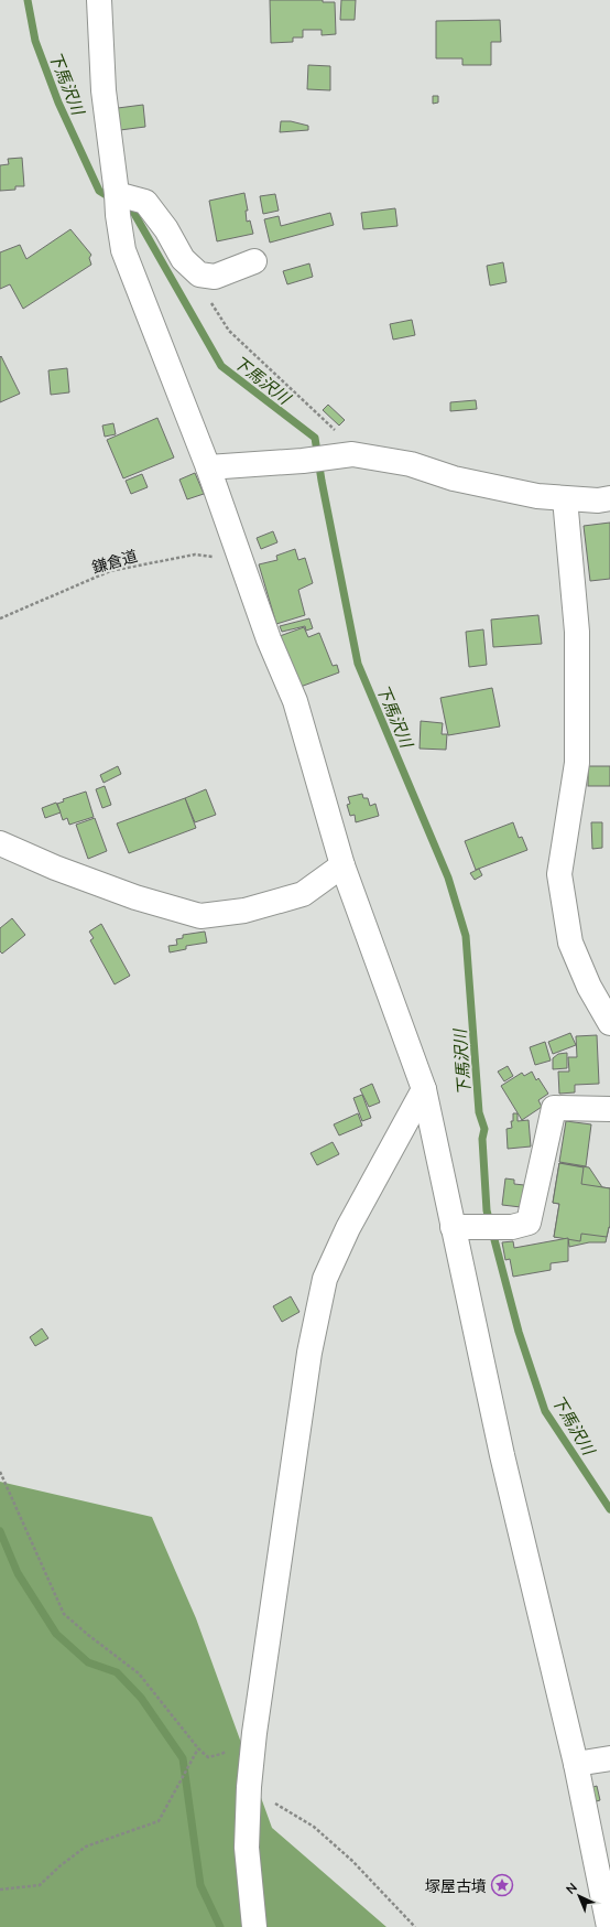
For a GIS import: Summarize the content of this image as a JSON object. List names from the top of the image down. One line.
{"streets":{"path":["鎌倉道"]},"water":["下馬沢川"],"places":{"place":["塚屋古墳"]},"north":"top left"}
